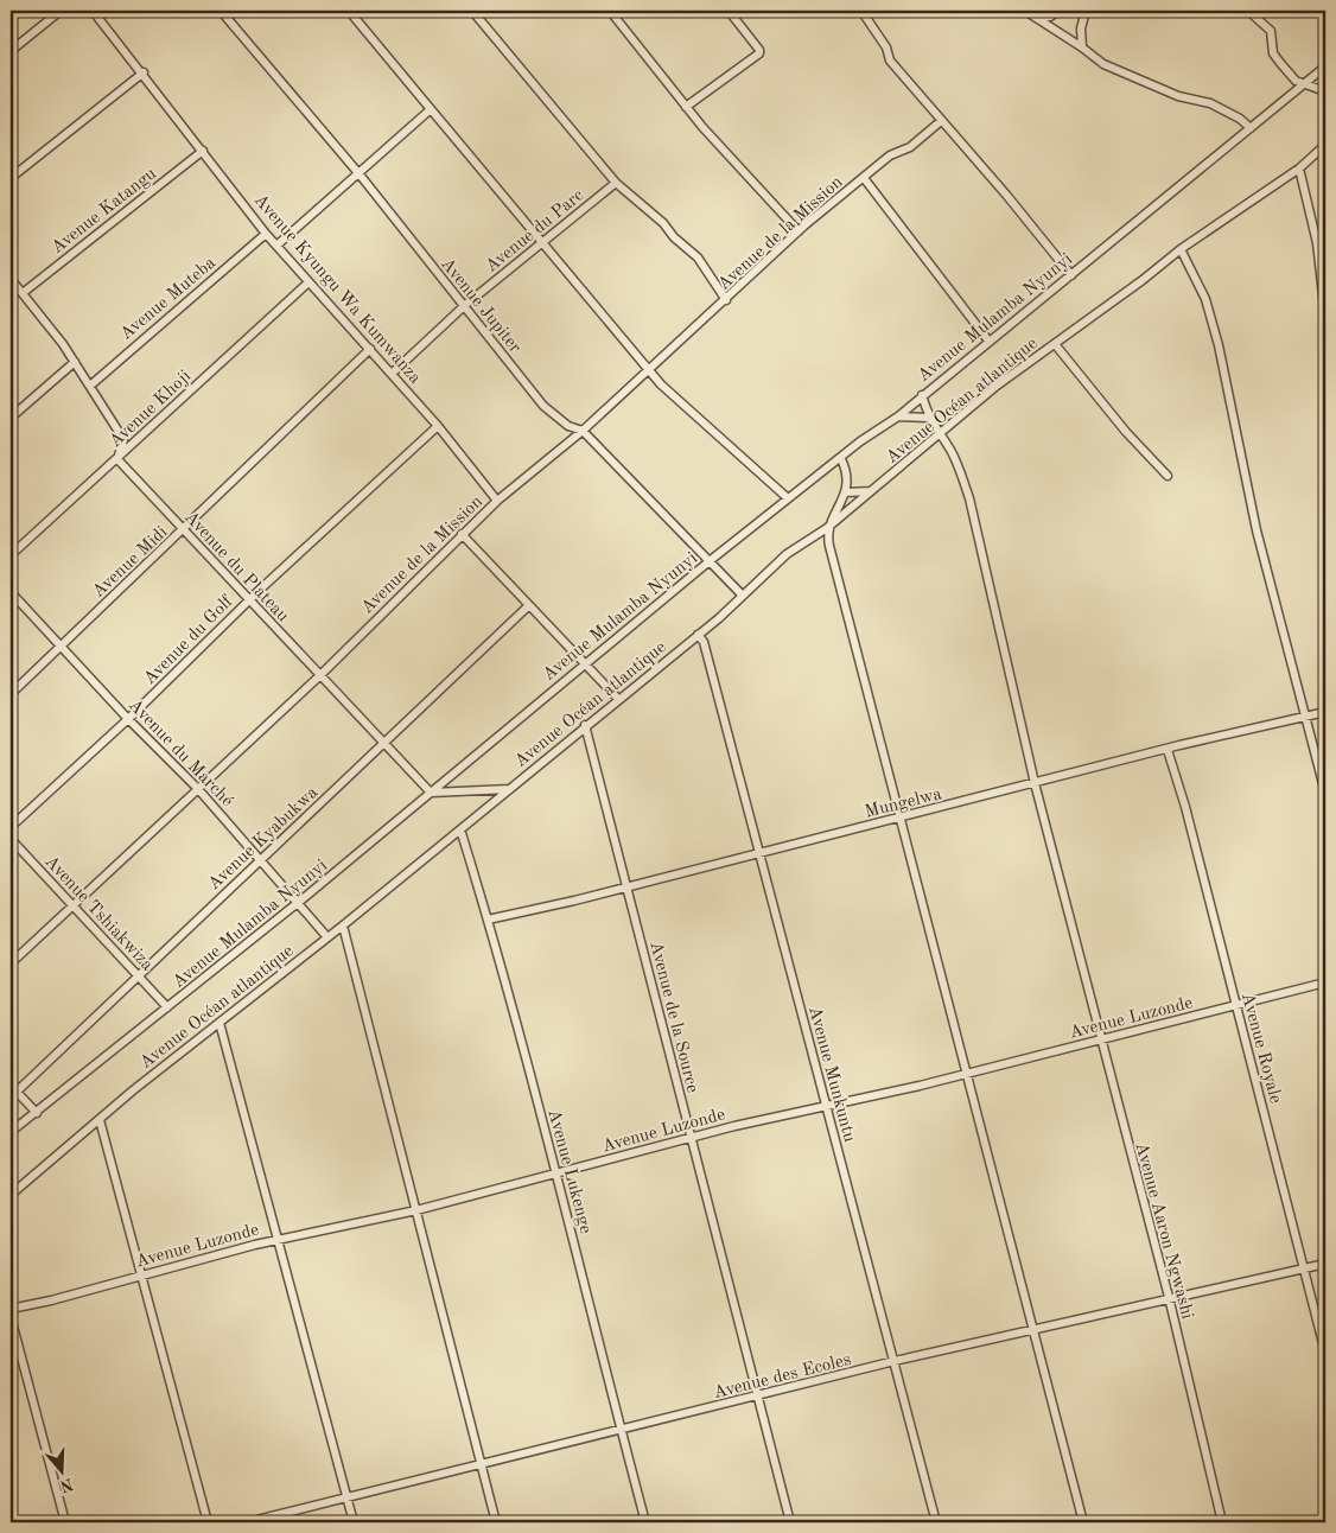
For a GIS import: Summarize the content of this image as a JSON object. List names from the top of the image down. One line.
{"streets":{"street":["Avenue Katangu","Avenue du Parc","Avenue de la Mission","Avenue Kyungu Wa Kumwanza","Avenue Muteba","Avenue Jupiter","Avenue Mulamba Nyunyi","Avenue Océan atlantique","Avenue Khoji","Avenue Midi","Avenue du Plateau","Avenue du Golf","Avenue du Marché","Mungelwa","Avenue Kyabukwa","Avenue Tshiakwiza","Avenue de la Source","Avenue Luzonde","Avenue Royale","Avenue Munkuntu","Avenue Lukenge","Avenue Aaron Ngwashi","Avenue des Ecoles"]},"crossings":[["Avenue Katangu","Avenue Kyungu Wa Kumwanza"],["Avenue du Parc","Avenue Kyungu Wa Kumwanza"],["Avenue du Parc","Avenue Jupiter"],["Avenue de la Mission","Avenue Kyungu Wa Kumwanza"],["Avenue de la Mission","Avenue Jupiter"],["Avenue de la Mission","Avenue du Plateau"],["Avenue de la Mission","Avenue du Marché"],["Avenue de la Mission","Avenue Tshiakwiza"],["Avenue Kyungu Wa Kumwanza","Avenue Muteba"],["Avenue Kyungu Wa Kumwanza","Avenue Khoji"],["Avenue Kyungu Wa Kumwanza","Avenue Midi"],["Avenue Kyungu Wa Kumwanza","Avenue du Golf"],["Avenue Jupiter","Avenue Mulamba Nyunyi"],["Avenue Jupiter","Avenue Océan atlantique"],["Avenue Mulamba Nyunyi","Avenue du Plateau"],["Avenue Mulamba Nyunyi","Avenue du Marché"],["Avenue Mulamba Nyunyi","Avenue Tshiakwiza"],["Avenue Mulamba Nyunyi","Avenue Aaron Ngwashi"],["Avenue Océan atlantique","Avenue du Marché"],["Avenue Océan atlantique","Avenue de la Source"],["Avenue Océan atlantique","Avenue Munkuntu"],["Avenue Océan atlantique","Avenue Lukenge"],["Avenue Océan atlantique","Avenue Aaron Ngwashi"],["Avenue Khoji","Avenue du Plateau"],["Avenue Midi","Avenue du Plateau"],["Avenue Midi","Avenue du Marché"],["Avenue du Plateau","Avenue du Golf"],["Avenue du Plateau","Avenue Kyabukwa"],["Avenue du Golf","Avenue du Marché"],["Avenue du Marché","Avenue Kyabukwa"],["Mungelwa","Avenue de la Source"],["Mungelwa","Avenue Royale"],["Mungelwa","Avenue Munkuntu"],["Mungelwa","Avenue Lukenge"],["Mungelwa","Avenue Aaron Ngwashi"],["Avenue Kyabukwa","Avenue Tshiakwiza"],["Avenue de la Source","Avenue Luzonde"],["Avenue de la Source","Avenue des Ecoles"],["Avenue Luzonde","Avenue Royale"],["Avenue Luzonde","Avenue Munkuntu"],["Avenue Luzonde","Avenue Lukenge"],["Avenue Luzonde","Avenue Aaron Ngwashi"],["Avenue Royale","Avenue des Ecoles"],["Avenue Munkuntu","Avenue des Ecoles"],["Avenue Lukenge","Avenue des Ecoles"],["Avenue Aaron Ngwashi","Avenue des Ecoles"]],"north":"bottom"}
